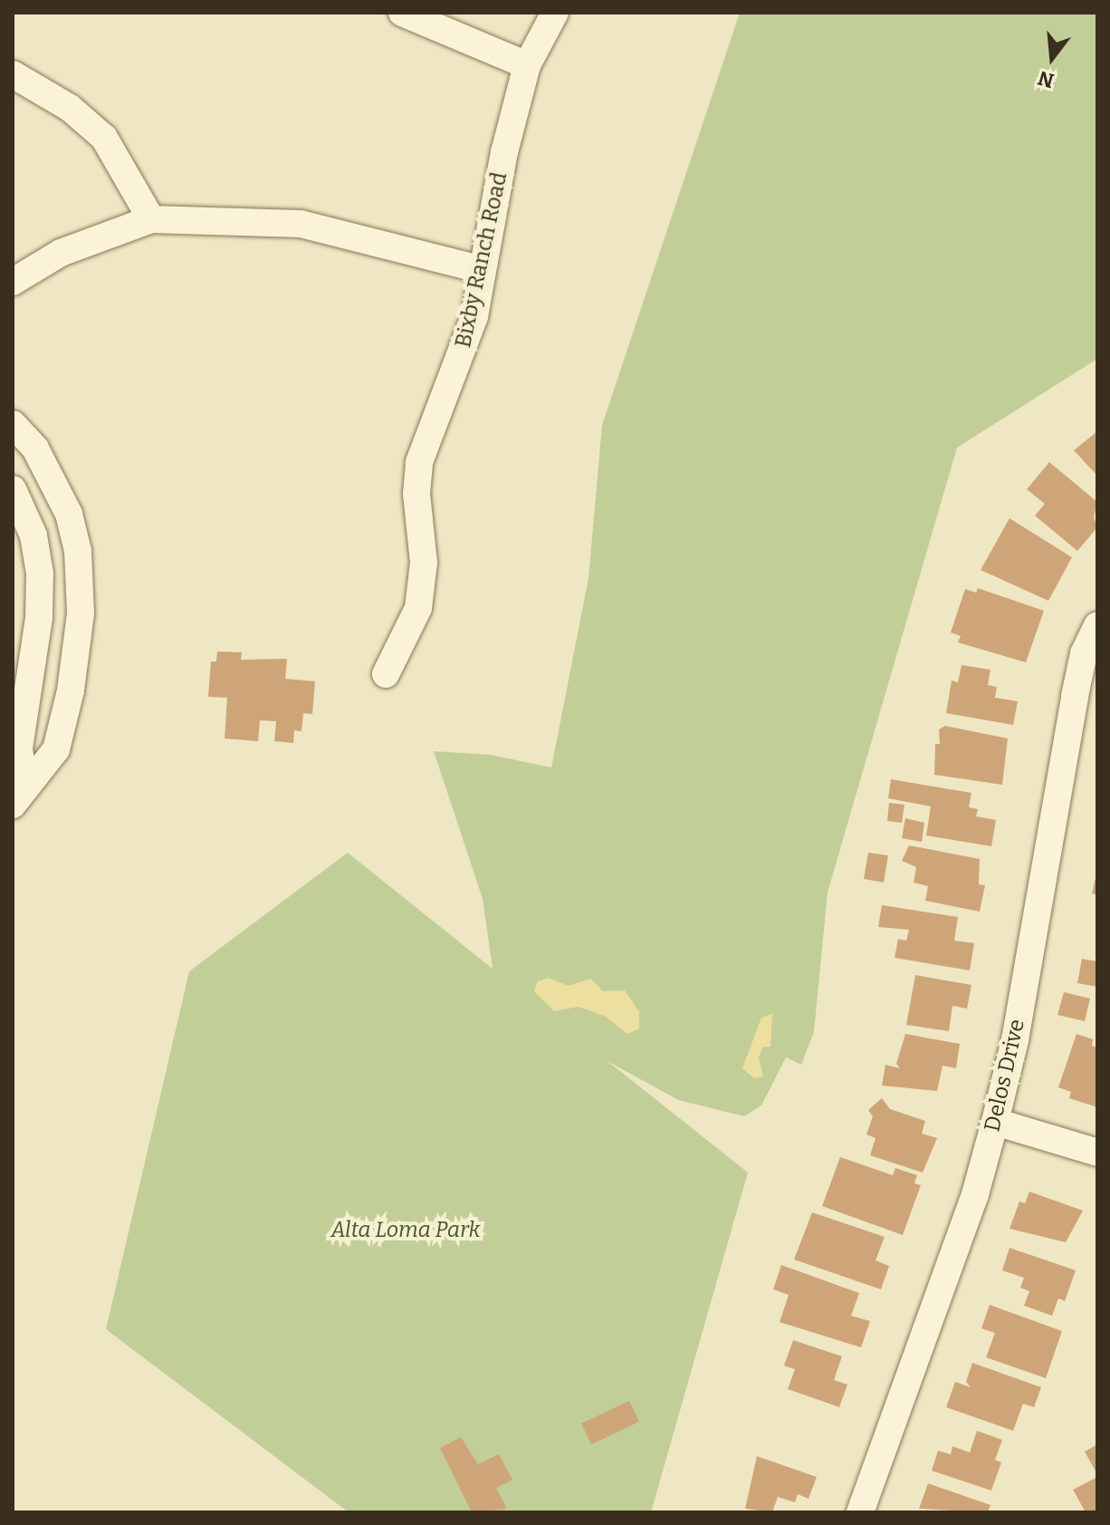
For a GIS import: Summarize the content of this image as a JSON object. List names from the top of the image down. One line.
{"streets":{"street":["Bixby Ranch Road","Delos Drive"]},"parks":["Alta Loma Park"],"north":"bottom"}
